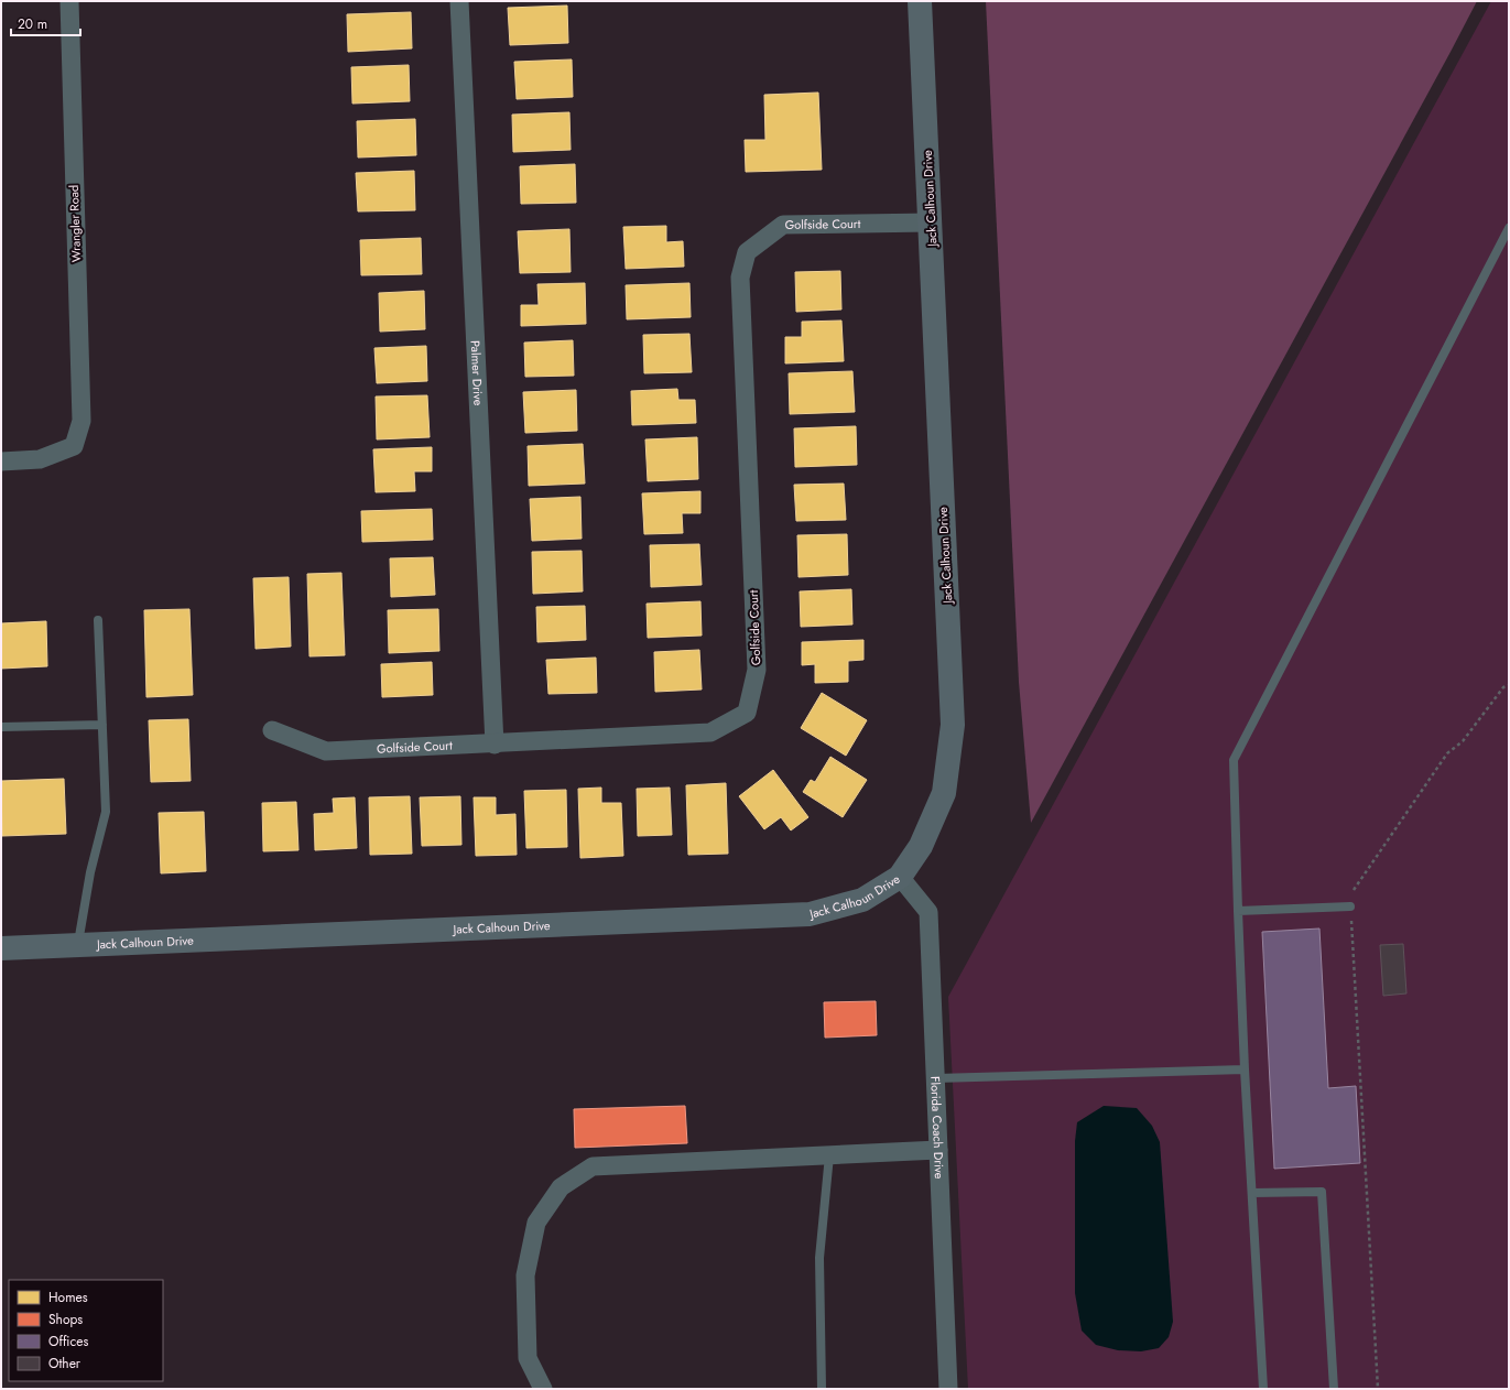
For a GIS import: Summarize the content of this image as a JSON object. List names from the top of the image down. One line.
{"streets":{"street":["Jack Calhoun Drive","Wrangler Road","Golfside Court","Palmer Drive","Florida Coach Drive"]},"crossings":[["Jack Calhoun Drive","Golfside Court"],["Jack Calhoun Drive","Florida Coach Drive"],["Golfside Court","Palmer Drive"]],"legend":["Homes","Shops","Offices","Other"],"scale_bar":"20 m"}
